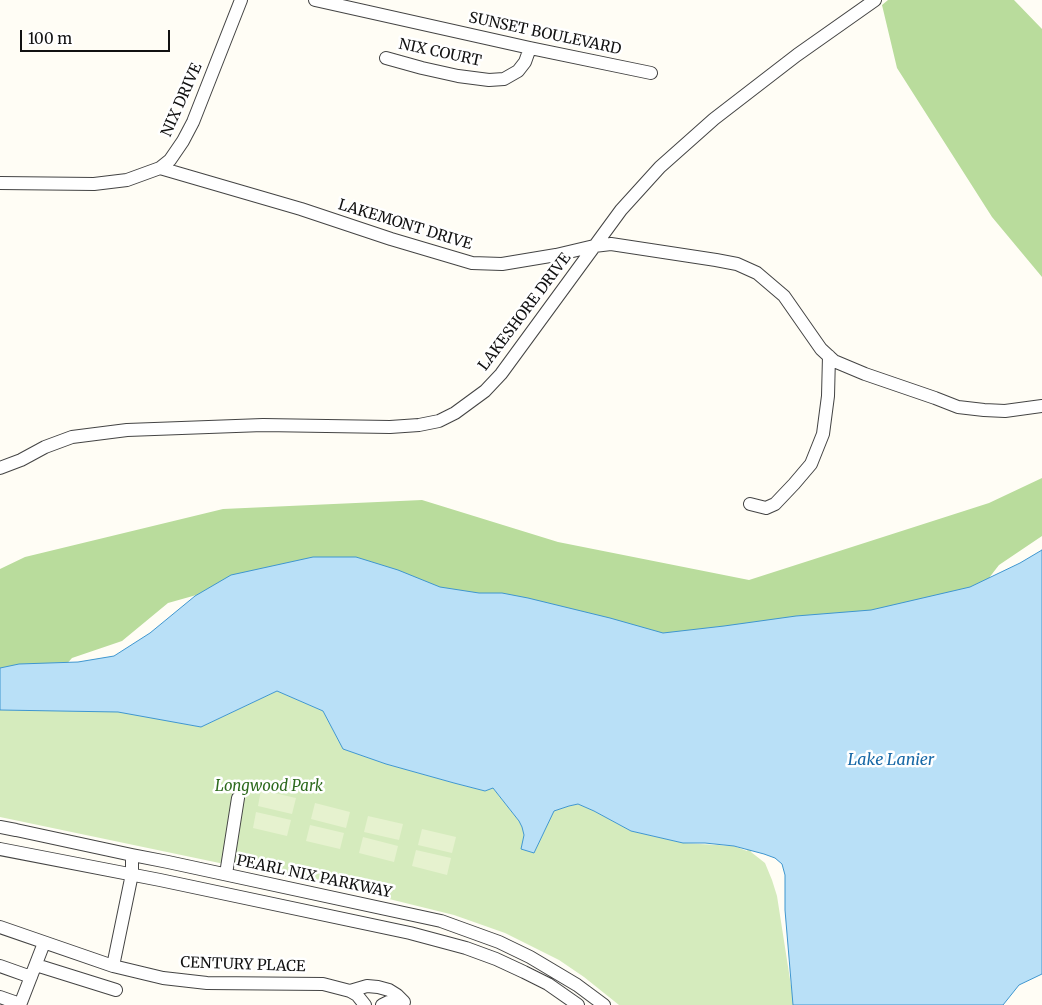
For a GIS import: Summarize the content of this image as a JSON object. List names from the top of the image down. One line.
{"streets":{"street":["SUNSET BOULEVARD","NIX COURT","NIX DRIVE","LAKEMONT DRIVE","LAKESHORE DRIVE","PEARL NIX PARKWAY","CENTURY PLACE"]},"crossings":[["SUNSET BOULEVARD","NIX COURT"],["NIX DRIVE","LAKEMONT DRIVE"],["LAKEMONT DRIVE","LAKESHORE DRIVE"]],"water":["Lake Lanier"],"parks":["Longwood Park"],"scale_bar":"100 m"}
